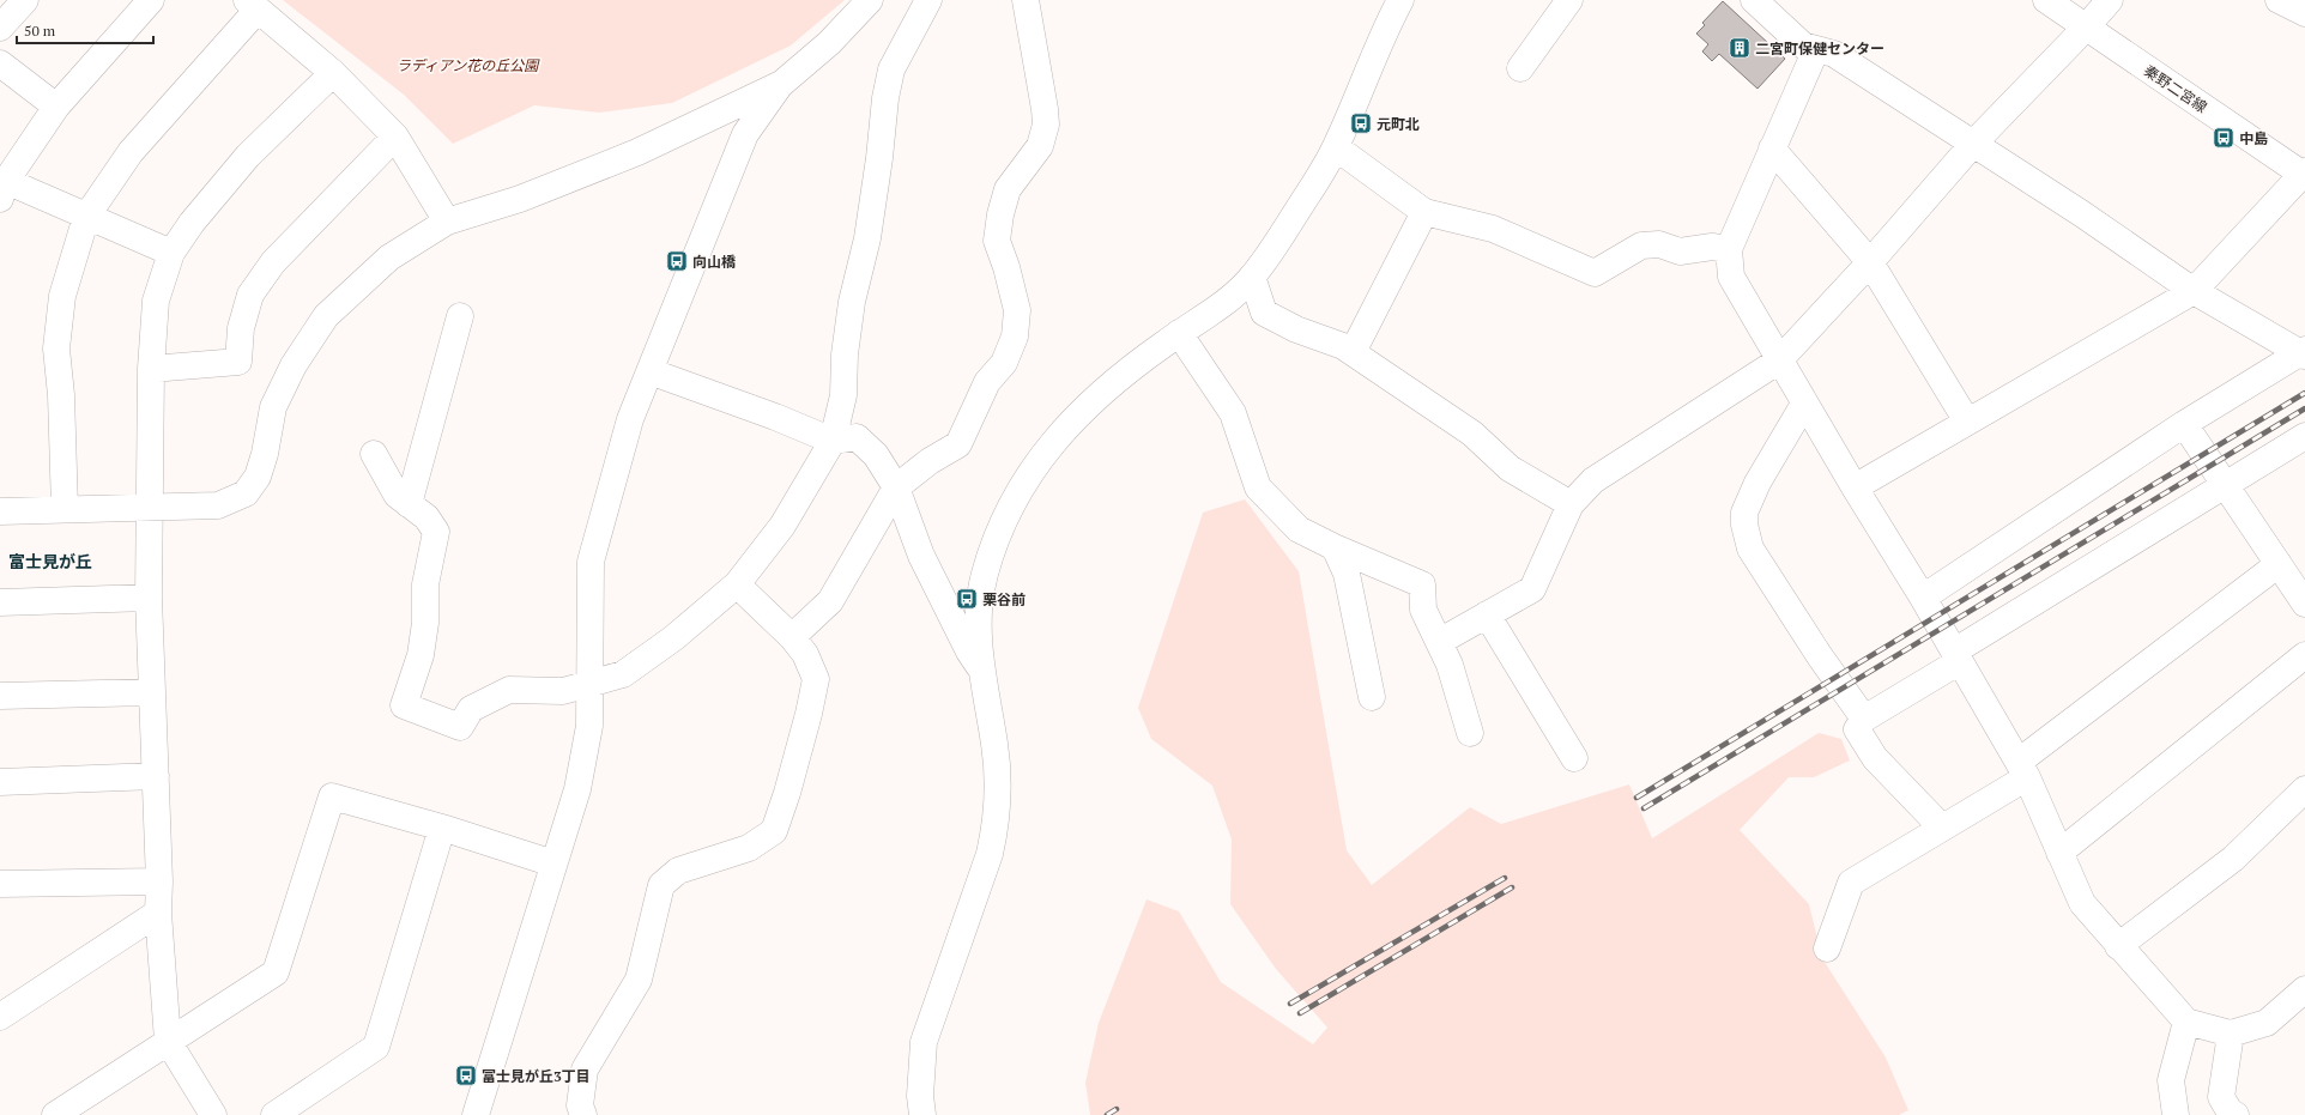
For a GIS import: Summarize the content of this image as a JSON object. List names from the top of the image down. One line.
{"streets":{"street":["秦野二宮線"]},"districts":["富士見が丘"],"parks":["ラディアン花の丘公園"],"places":{"building":["二宮町保健センター"],"bus stop":["元町北","中島","向山橋","栗谷前","富士見が丘3丁目"]},"scale_bar":"50 m"}
